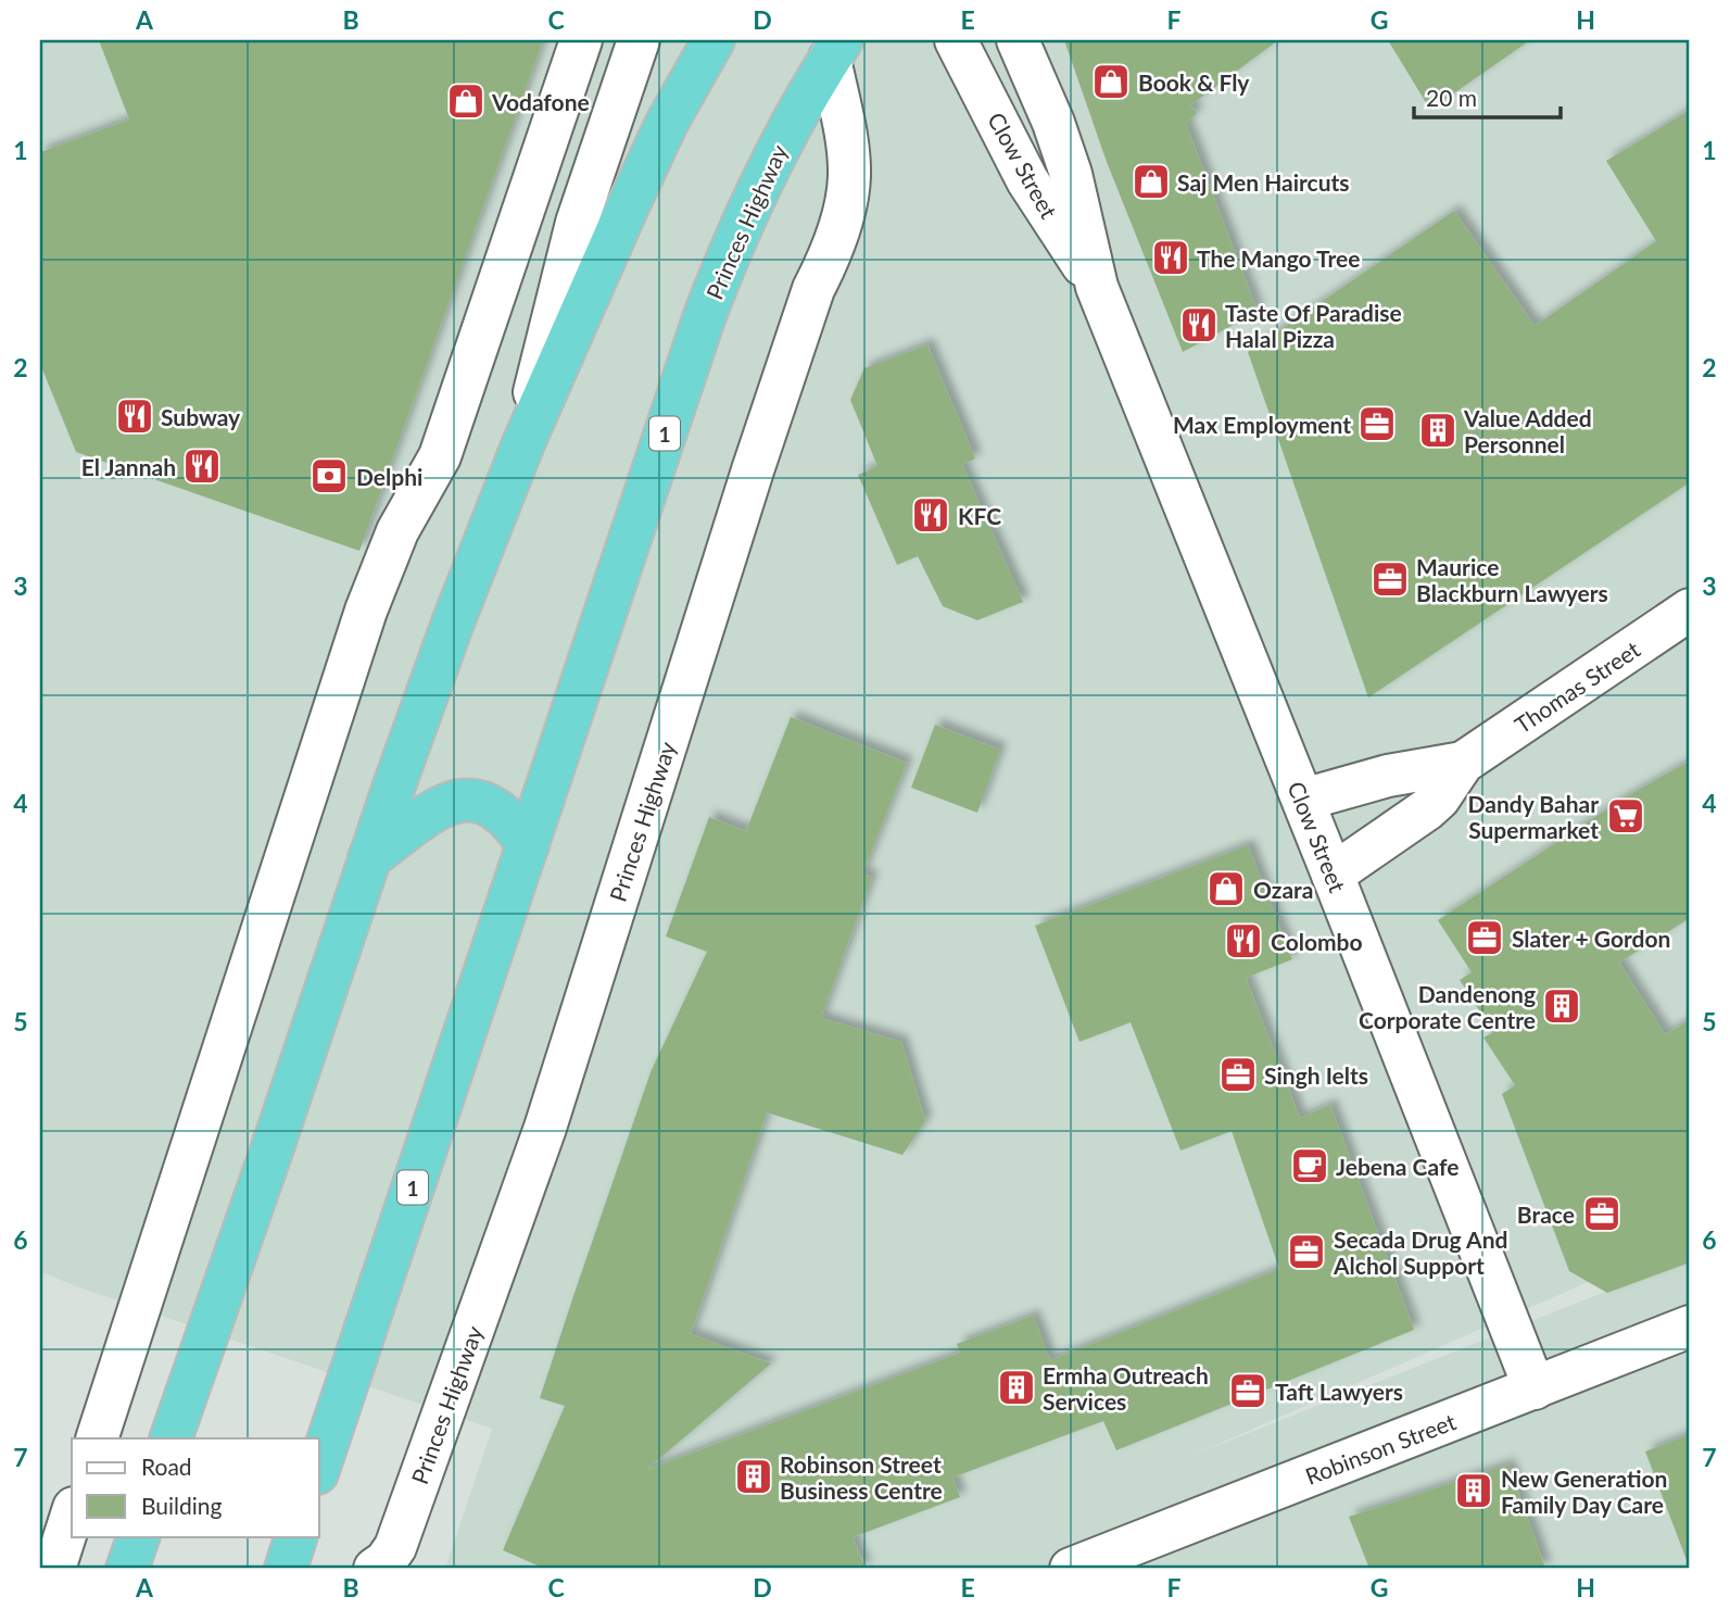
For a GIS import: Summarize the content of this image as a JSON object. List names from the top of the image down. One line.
{"streets":{"highway":["Princes Highway","1"],"street":["Clow Street","Thomas Street","Robinson Street"]},"crossings":[["Clow Street","Thomas Street"],["Clow Street","Robinson Street"]],"places":{"shop":["Book & Fly","Vodafone","Saj Men Haircuts","Ozara"],"restaurant":["The Mango Tree","Taste Of Paradise Halal Pizza","Subway","El Jannah","KFC","Colombo"],"office":["Max Employment","Maurice Blackburn Lawyers","Slater + Gordon","Singh Ielts","Brace","Secada Drug And Alchol Support","Taft Lawyers"],"building":["Value Added Personnel","Dandenong Corporate Centre","Ermha Outreach Services","Robinson Street Business Centre","New Generation Family Day Care"],"bank":["Delphi"],"supermarket":["Dandy Bahar Supermarket"],"cafe":["Jebena Cafe"]},"legend":["Road","Building"],"scale_bar":"20 m","grid":{"columns":["A","B","C","D","E","F","G","H"],"rows":["1","2","3","4","5","6","7"]}}
